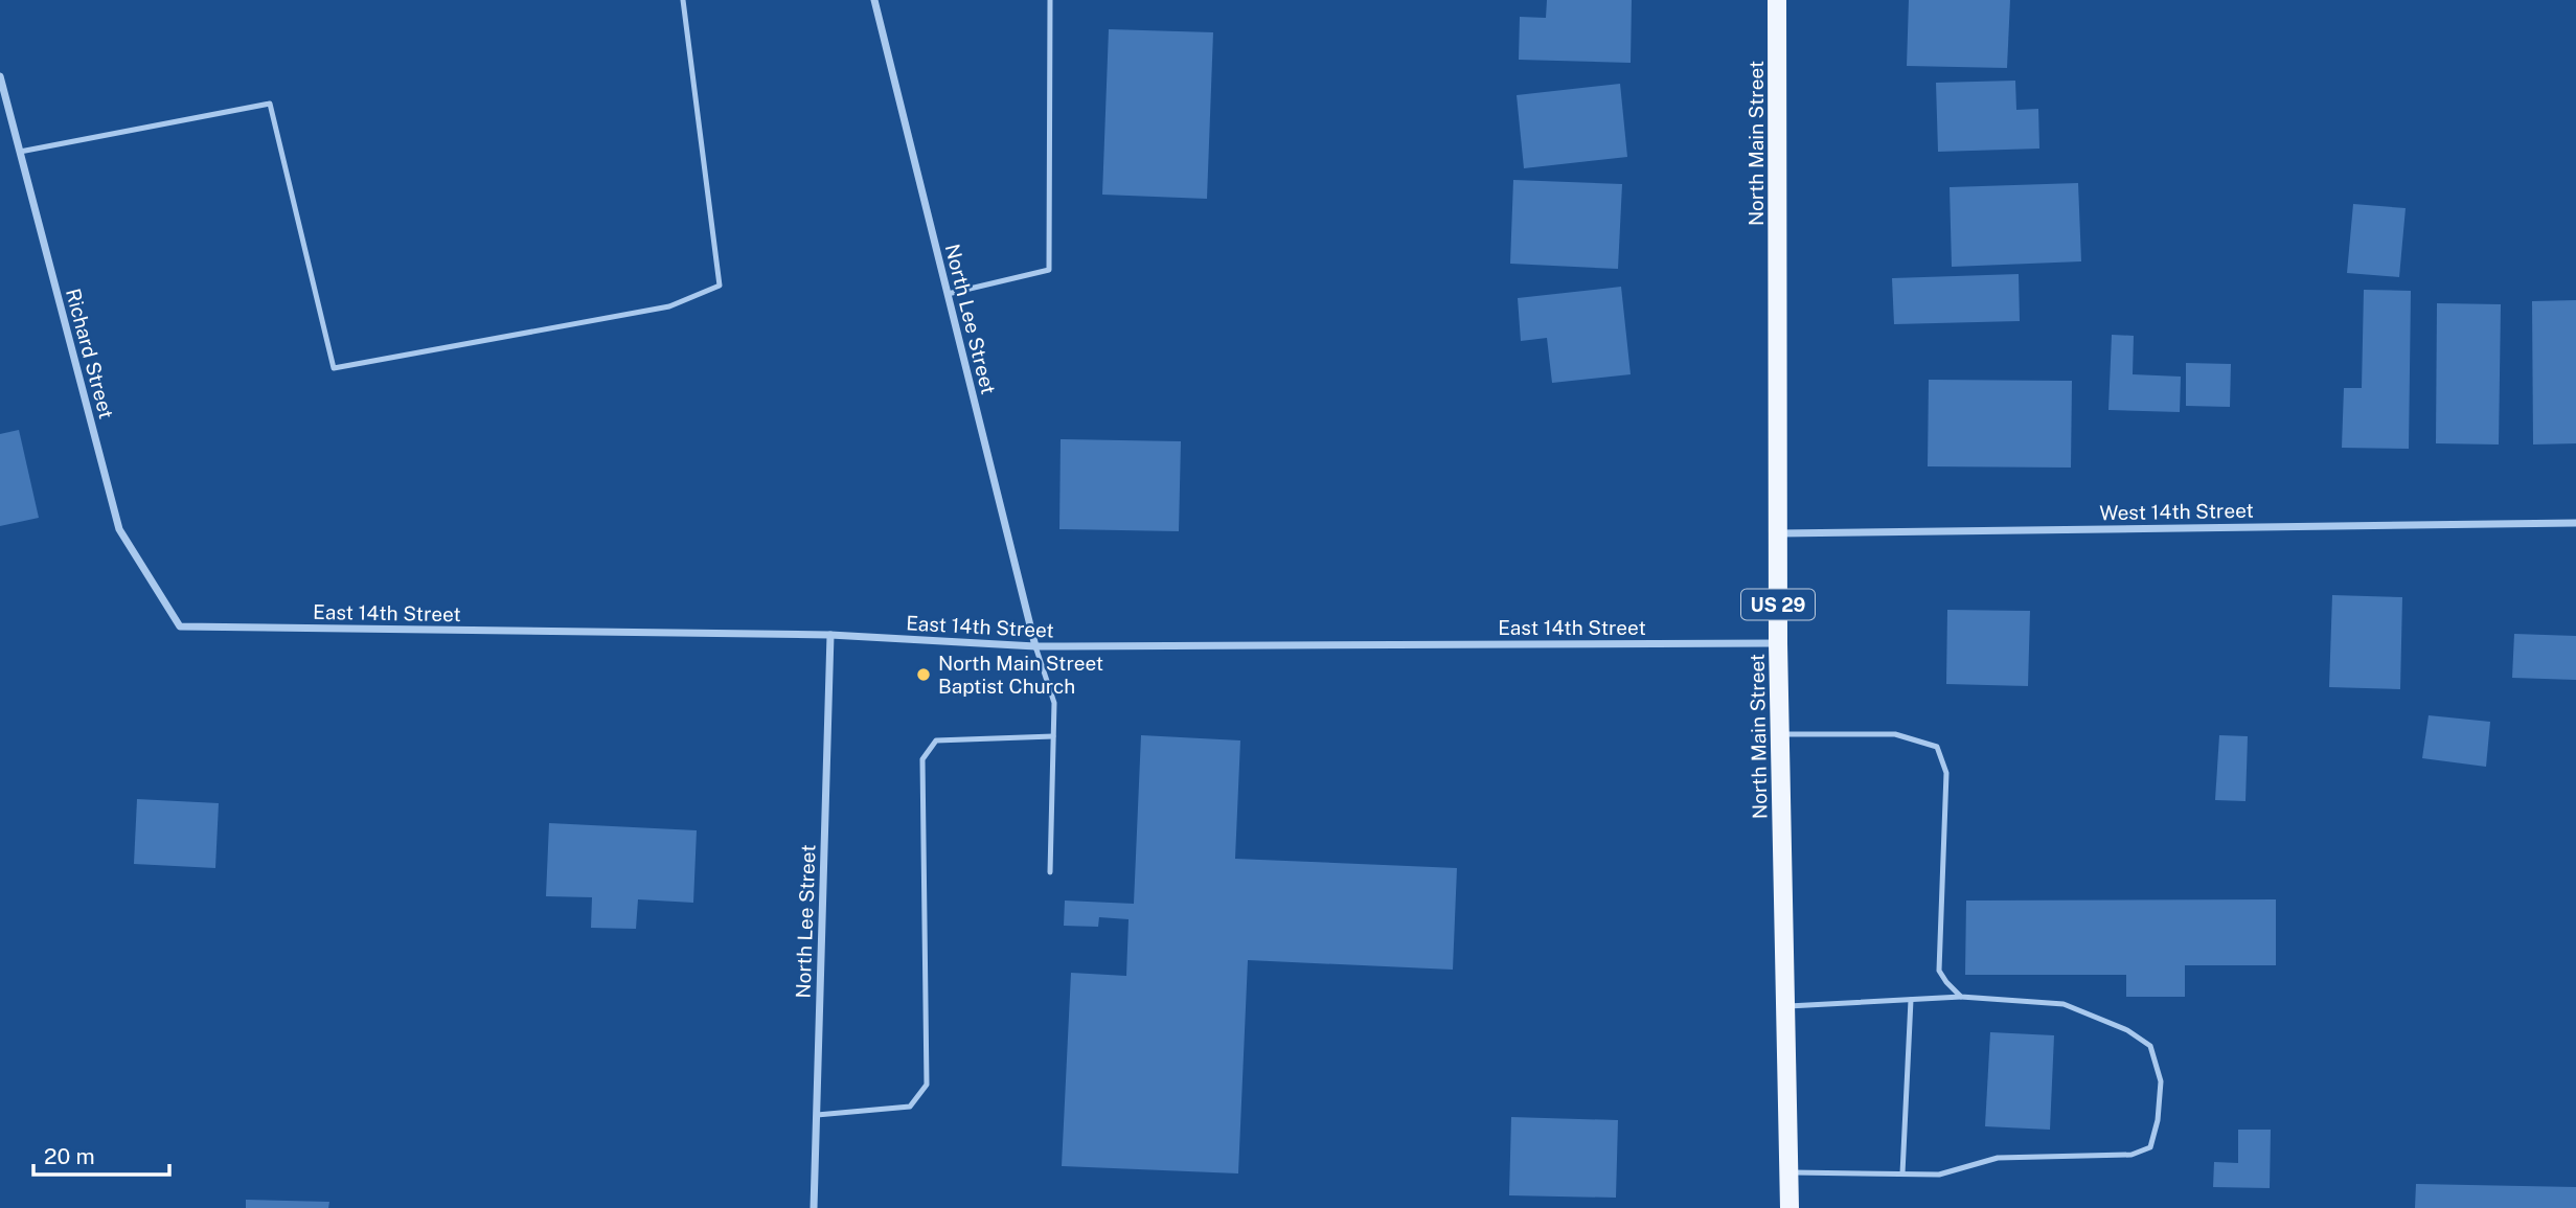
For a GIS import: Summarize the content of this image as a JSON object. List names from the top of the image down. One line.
{"streets":{"main road":["North Main Street","US 29"],"street":["North Lee Street","Richard Street","West 14th Street","East 14th Street"]},"crossings":[["North Main Street","West 14th Street"],["North Main Street","East 14th Street"],["North Lee Street","East 14th Street"],["Richard Street","East 14th Street"]],"places":["North Main Street Baptist Church"],"scale_bar":"20 m"}
